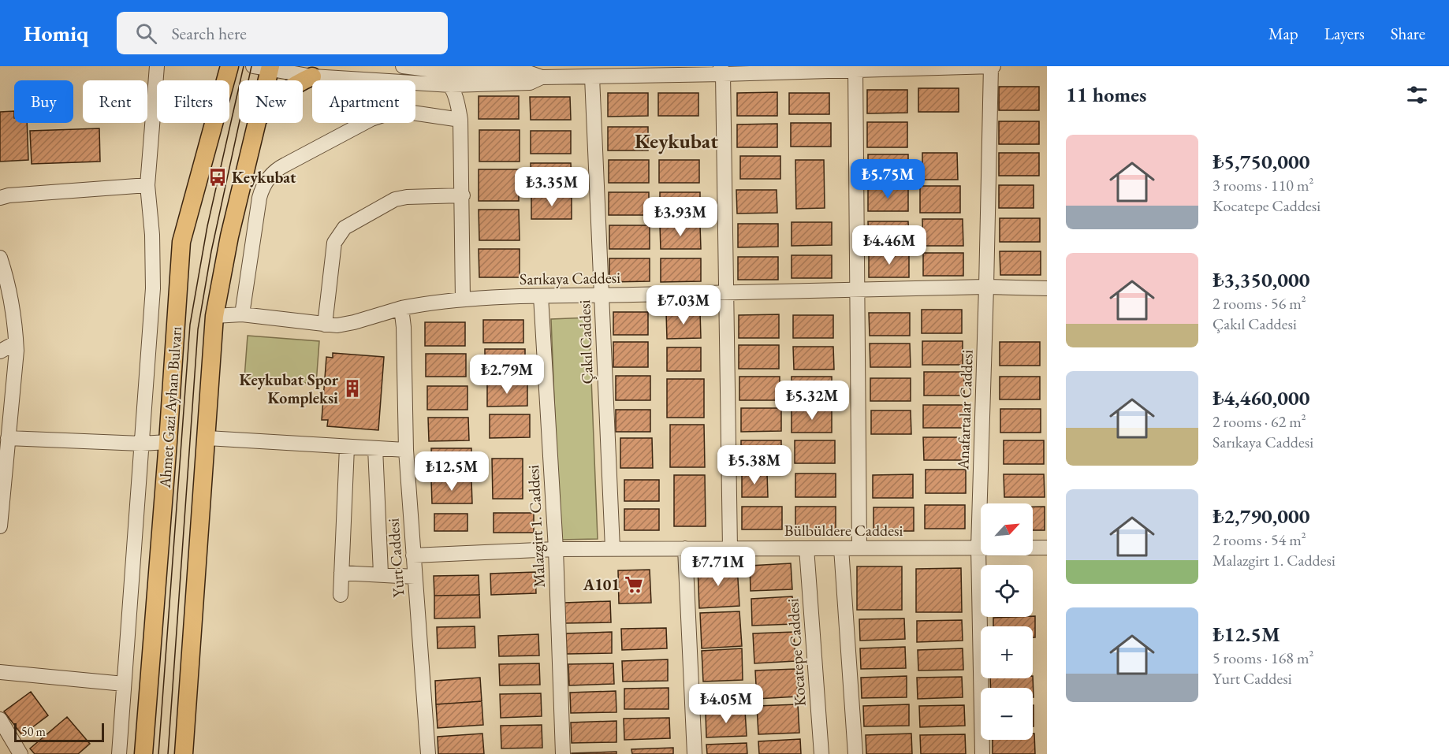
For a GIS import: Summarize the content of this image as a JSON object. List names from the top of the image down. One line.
{"streets":{"main road":["Ahmet Gazi Ayhan Bulvarı"],"street":["Sarıkaya Caddesi","Çakıl Caddesi","Anafartalar Caddesi","Malazgirt 1. Caddesi","Bülbüldere Caddesi","Yurt Caddesi","Kocatepe Caddesi"]},"crossings":[["Sarıkaya Caddesi","Çakıl Caddesi"],["Sarıkaya Caddesi","Anafartalar Caddesi"],["Sarıkaya Caddesi","Malazgirt 1. Caddesi"],["Çakıl Caddesi","Bülbüldere Caddesi"],["Anafartalar Caddesi","Bülbüldere Caddesi"],["Malazgirt 1. Caddesi","Bülbüldere Caddesi"],["Bülbüldere Caddesi","Yurt Caddesi"],["Bülbüldere Caddesi","Kocatepe Caddesi"]],"districts":["Keykubat"],"places":{"bus stop":["Keykubat"],"building":["Keykubat Spor Kompleksi"],"supermarket":["A101"]},"scale_bar":"50 m","north":"top right","page":{"header":"Homiq","search":"Search here","nav":["Map","Layers","Share"],"heading":"11 homes","chip":["Buy","Rent","Filters","New","Apartment"],"list":[{"name":"₺5,750,000","note":"3 rooms · 110 m² · Kocatepe Caddesi"},{"name":"₺3,350,000","note":"2 rooms · 56 m² · Çakıl Caddesi"},{"name":"₺4,460,000","note":"2 rooms · 62 m² · Sarıkaya Caddesi"},{"name":"₺2,790,000","note":"2 rooms · 54 m² · Malazgirt 1. Caddesi"},{"name":"₺12.5M","note":"5 rooms · 168 m² · Yurt Caddesi"}],"price":["₺5.75M","₺3.35M","₺3.93M","₺4.46M","₺7.03M","₺2.79M","₺5.32M","₺5.38M","₺12.5M","₺7.71M","₺4.05M"],"map_buttons":["+","−"],"scale":"50 m"}}
